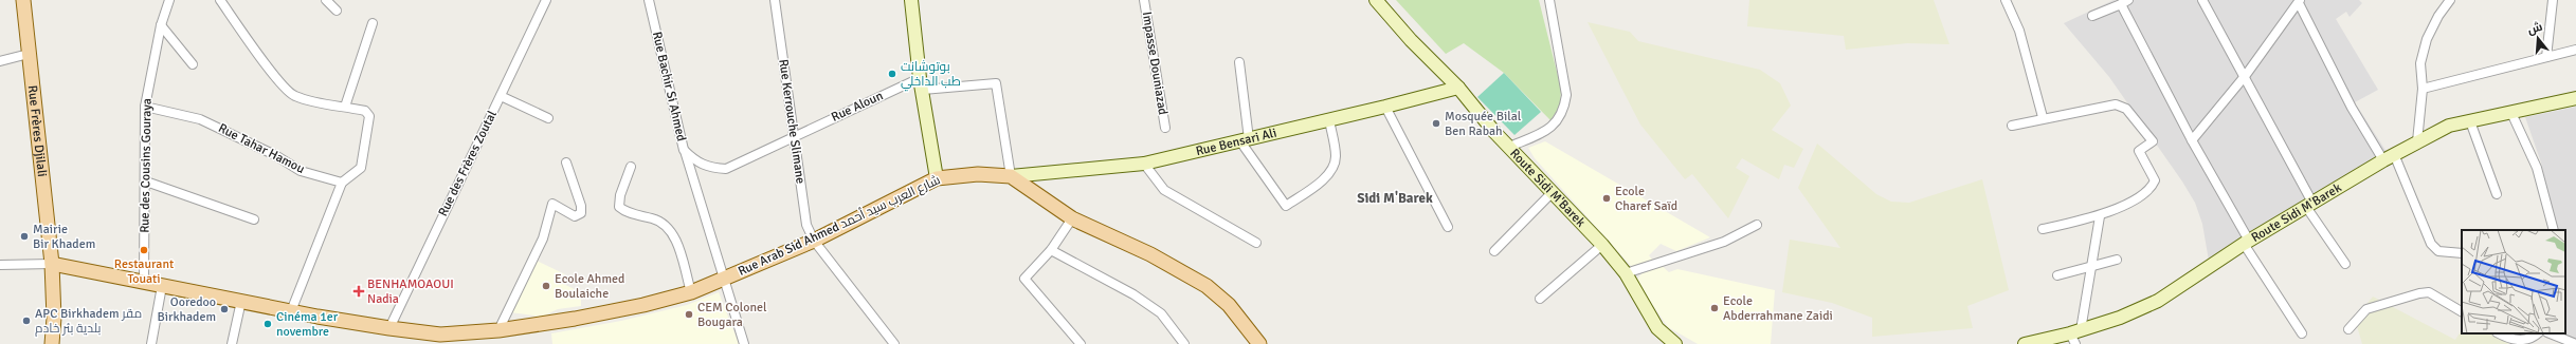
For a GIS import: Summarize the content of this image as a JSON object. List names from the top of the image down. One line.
{"streets":{"main road":["Rue Frères Djilali","Rue Arab Sid Ahmed شارع العرب سيد أحمد"],"street":["Impasse Douniazad","Rue Bachir Si Ahmed","Rue Aloun","Rue Kerrouche Slimane","Rue Bensari Ali","Rue Tahar Hamou","Rue des Frères Zoutal","Rue des Cousins Gouraya","Route Sidi M'Barek"]},"crossings":[["Rue Bachir Si Ahmed","Rue Aloun"],["Rue Bachir Si Ahmed","Rue Kerrouche Slimane"],["Rue Aloun","Rue Kerrouche Slimane"],["Rue Aloun","Rue Bensari Ali"],["Rue Aloun","Rue Arab Sid Ahmed شارع العرب سيد أحمد"],["Rue Kerrouche Slimane","Rue Arab Sid Ahmed شارع العرب سيد أحمد"],["Rue Frères Djilali","Rue Arab Sid Ahmed شارع العرب سيد أحمد"],["Rue Bensari Ali","Route Sidi M'Barek"],["Rue Bensari Ali","Rue Arab Sid Ahmed شارع العرب سيد أحمد"],["Rue Tahar Hamou","Rue des Cousins Gouraya"],["Rue des Frères Zoutal","Rue Arab Sid Ahmed شارع العرب سيد أحمد"],["Rue des Cousins Gouraya","Rue Arab Sid Ahmed شارع العرب سيد أحمد"]],"districts":["Sidi M'Barek"],"places":{"other":["بوتوشانت طب الداخلي","Mosquée Bilal Ben Rabah","Ecole Charef Saïd","Mairie Bir Khadem","Restaurant Touati","Ecole Ahmed Boulaiche","Ecole Abderrahmane Zaidi","Ooredoo Birkhadem","CEM Colonel Bougara","APC Birkhadem مقر بلدية بئر خادم","Cinéma 1er novembre"],"health":["BENHAMOAOUI Nadia"]},"north":"top"}
